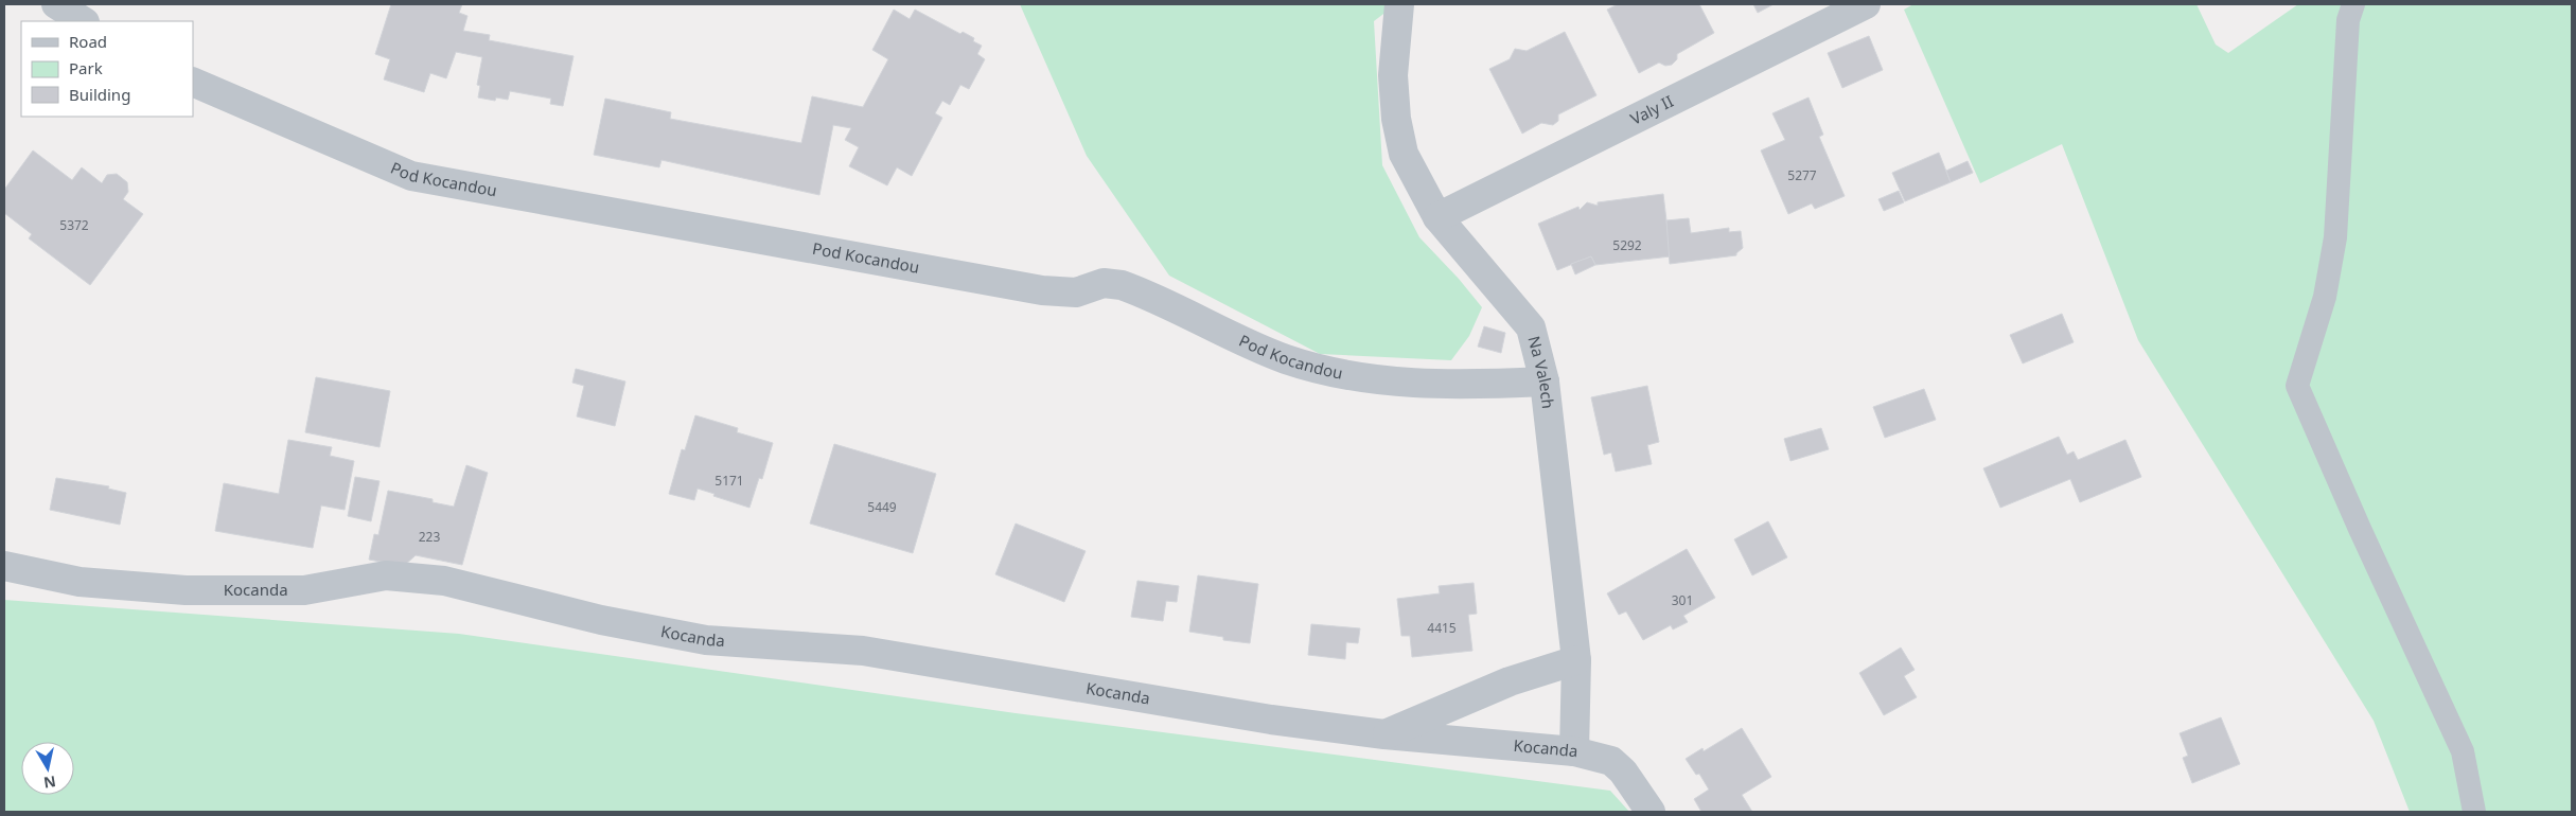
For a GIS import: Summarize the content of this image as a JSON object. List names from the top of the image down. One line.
{"streets":{"street":["Valy II","Pod Kocandou","Na Valech","Kocanda"]},"crossings":[["Valy II","Na Valech"],["Pod Kocandou","Na Valech"],["Na Valech","Kocanda"]],"house_numbers":["5277","5372","5292","5171","5449","223","301","4415"],"legend":["Road","Park","Building"],"north":"bottom"}
